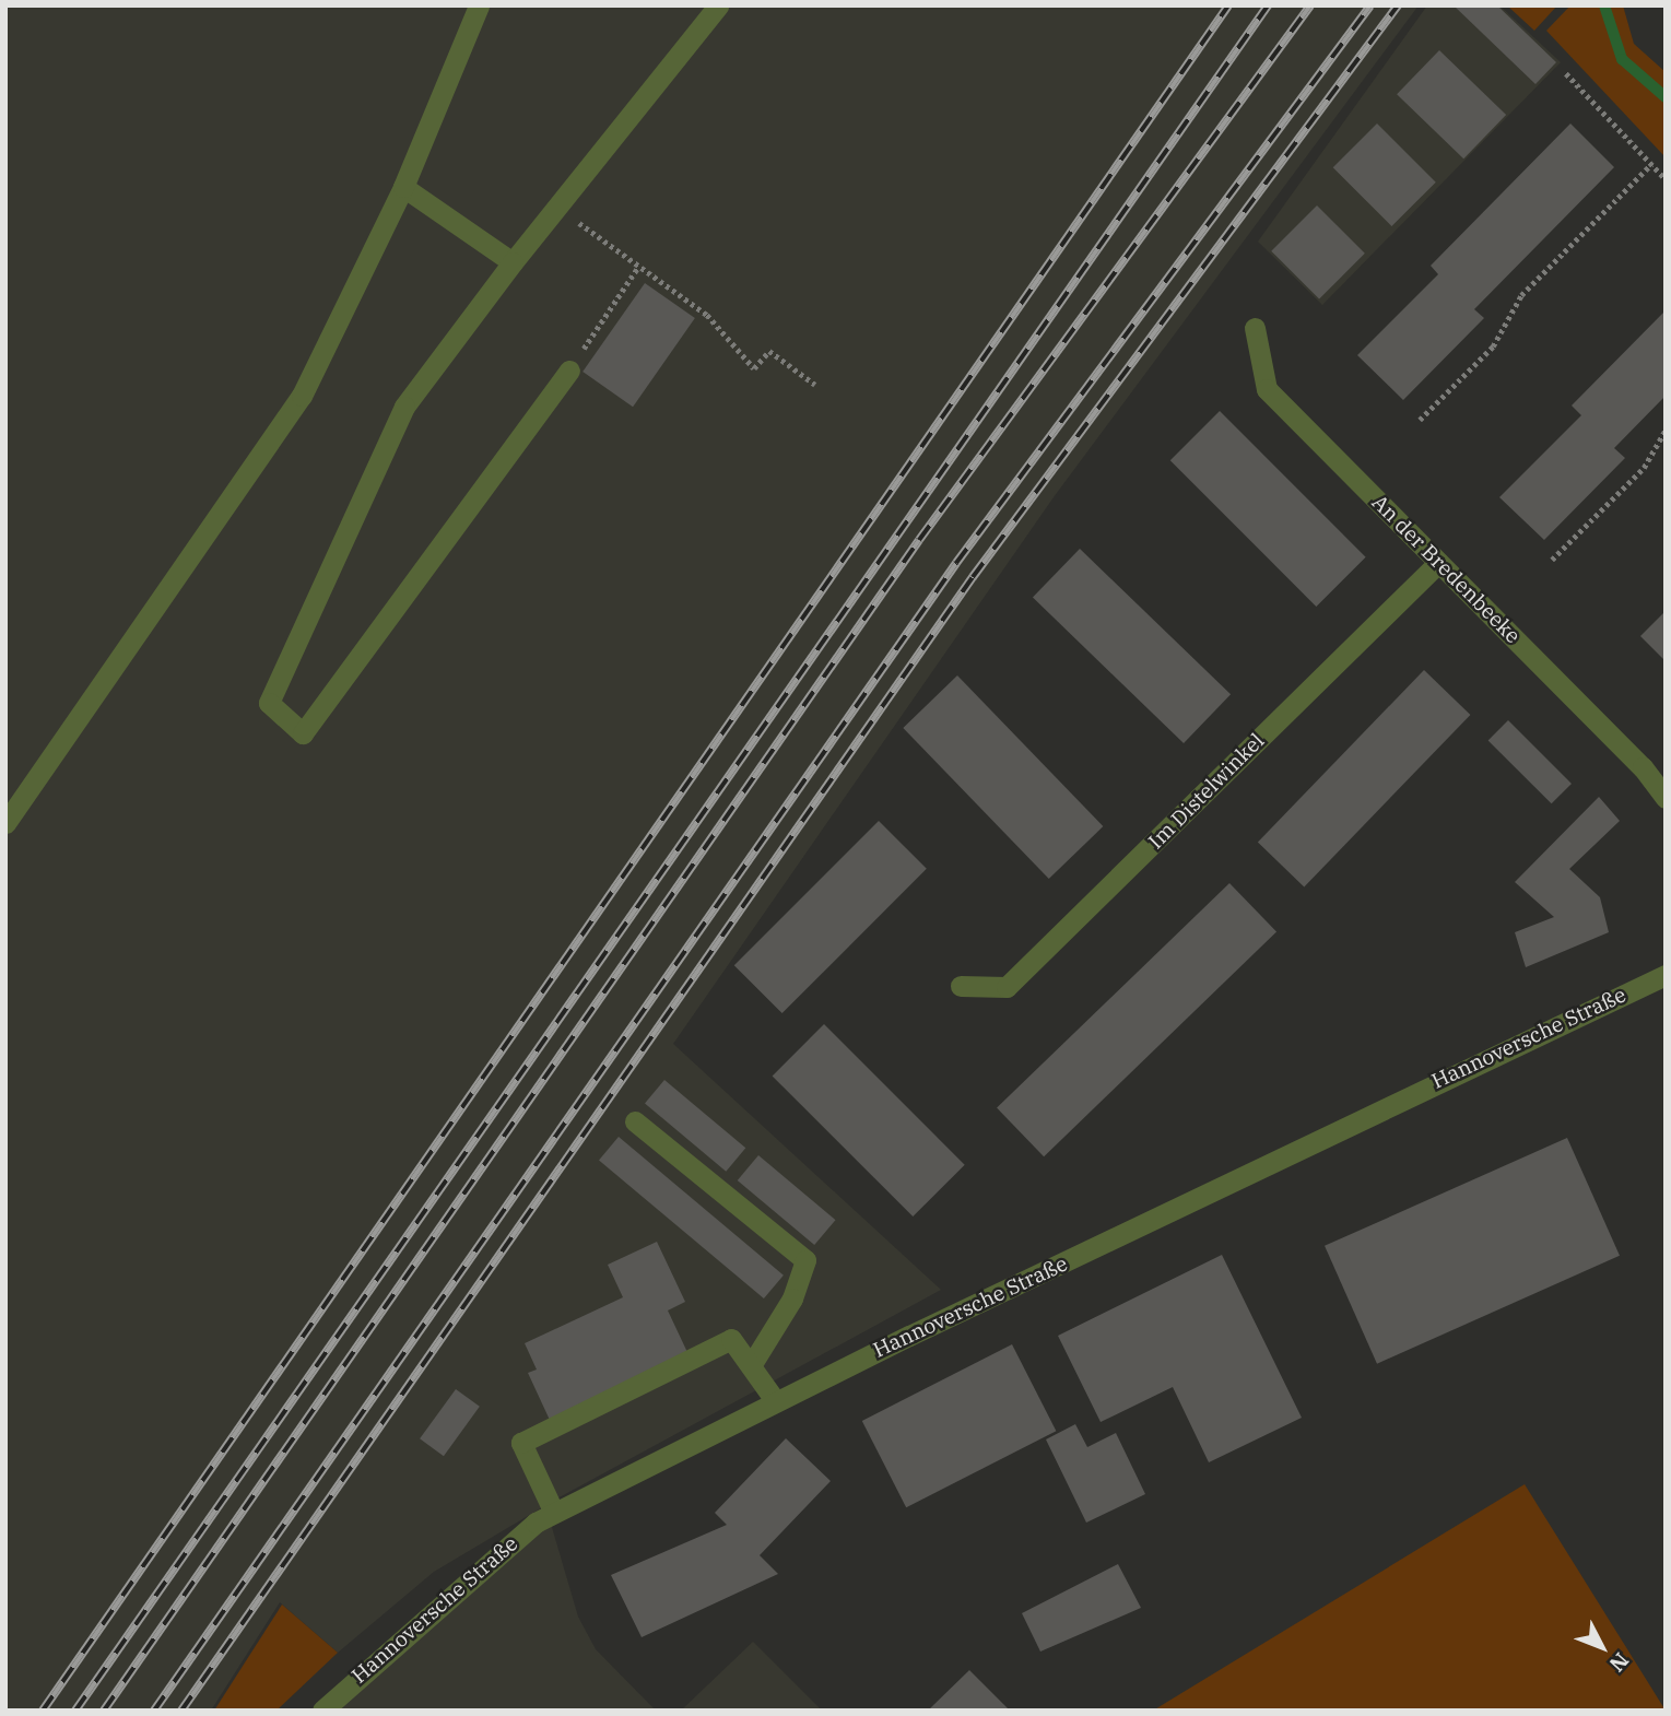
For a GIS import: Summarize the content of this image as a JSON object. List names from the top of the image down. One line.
{"streets":{"street":["An der Bredenbeeke","Im Distelwinkel","Hannoversche Straße"]},"crossings":[["An der Bredenbeeke","Im Distelwinkel"]],"north":"bottom right"}
